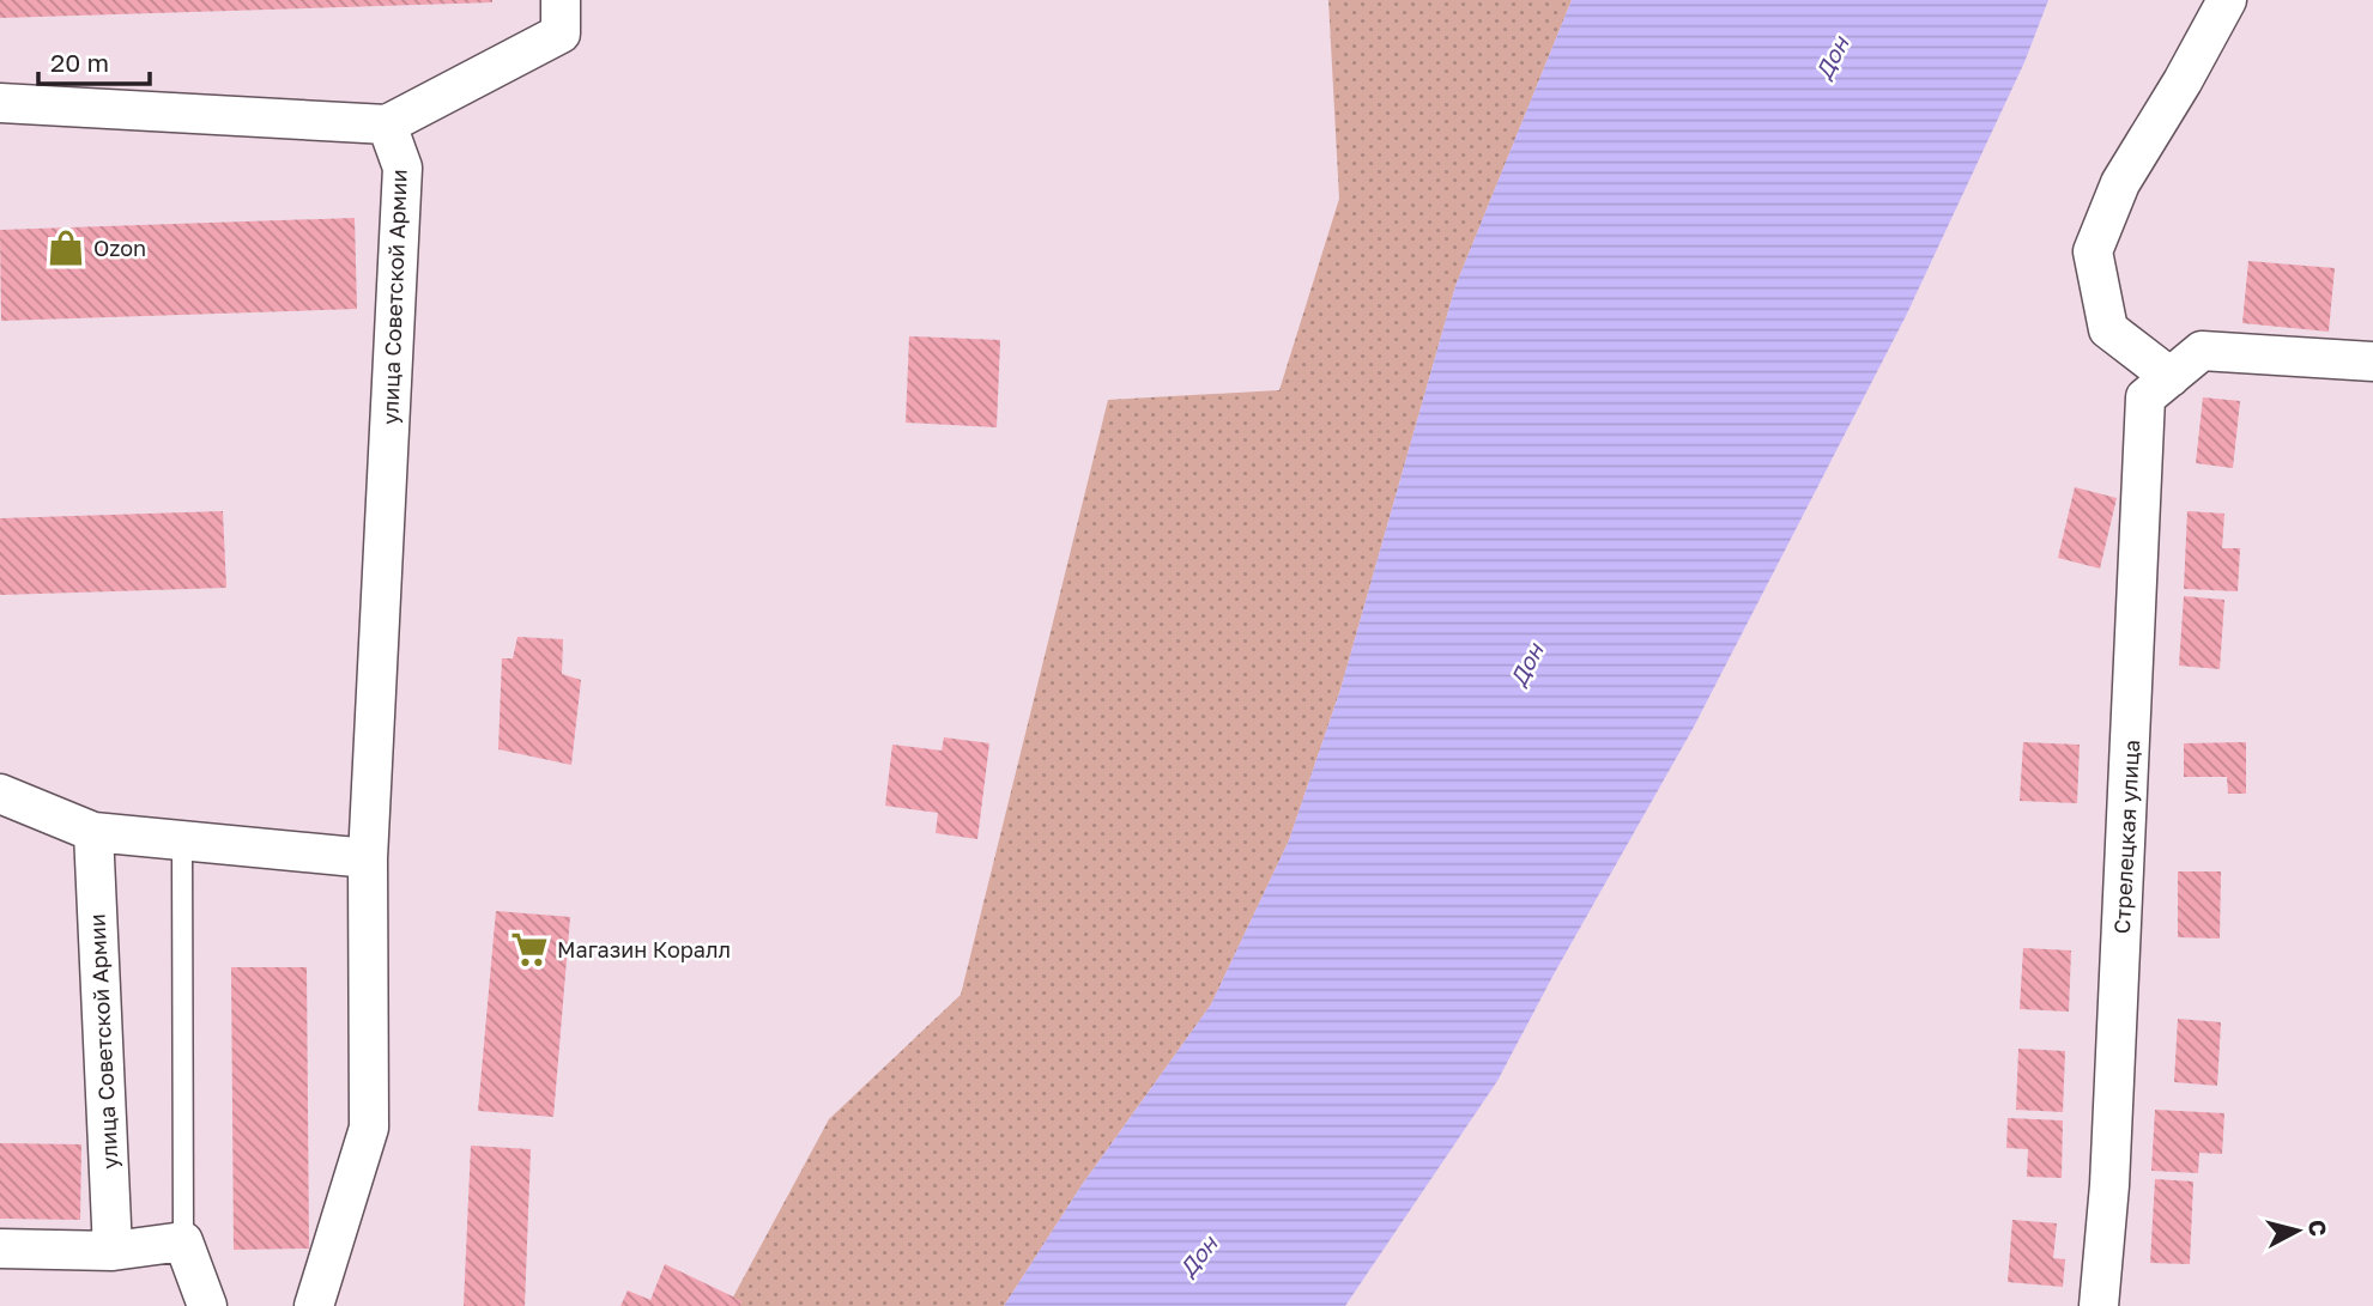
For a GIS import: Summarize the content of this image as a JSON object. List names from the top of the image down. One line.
{"streets":{"street":["улица Советской Армии","Стрелецкая улица"]},"water":["Дон"],"places":{"shop":["Ozon"],"supermarket":["Магазин Коралл"]},"scale_bar":"20 m","north":"right"}
